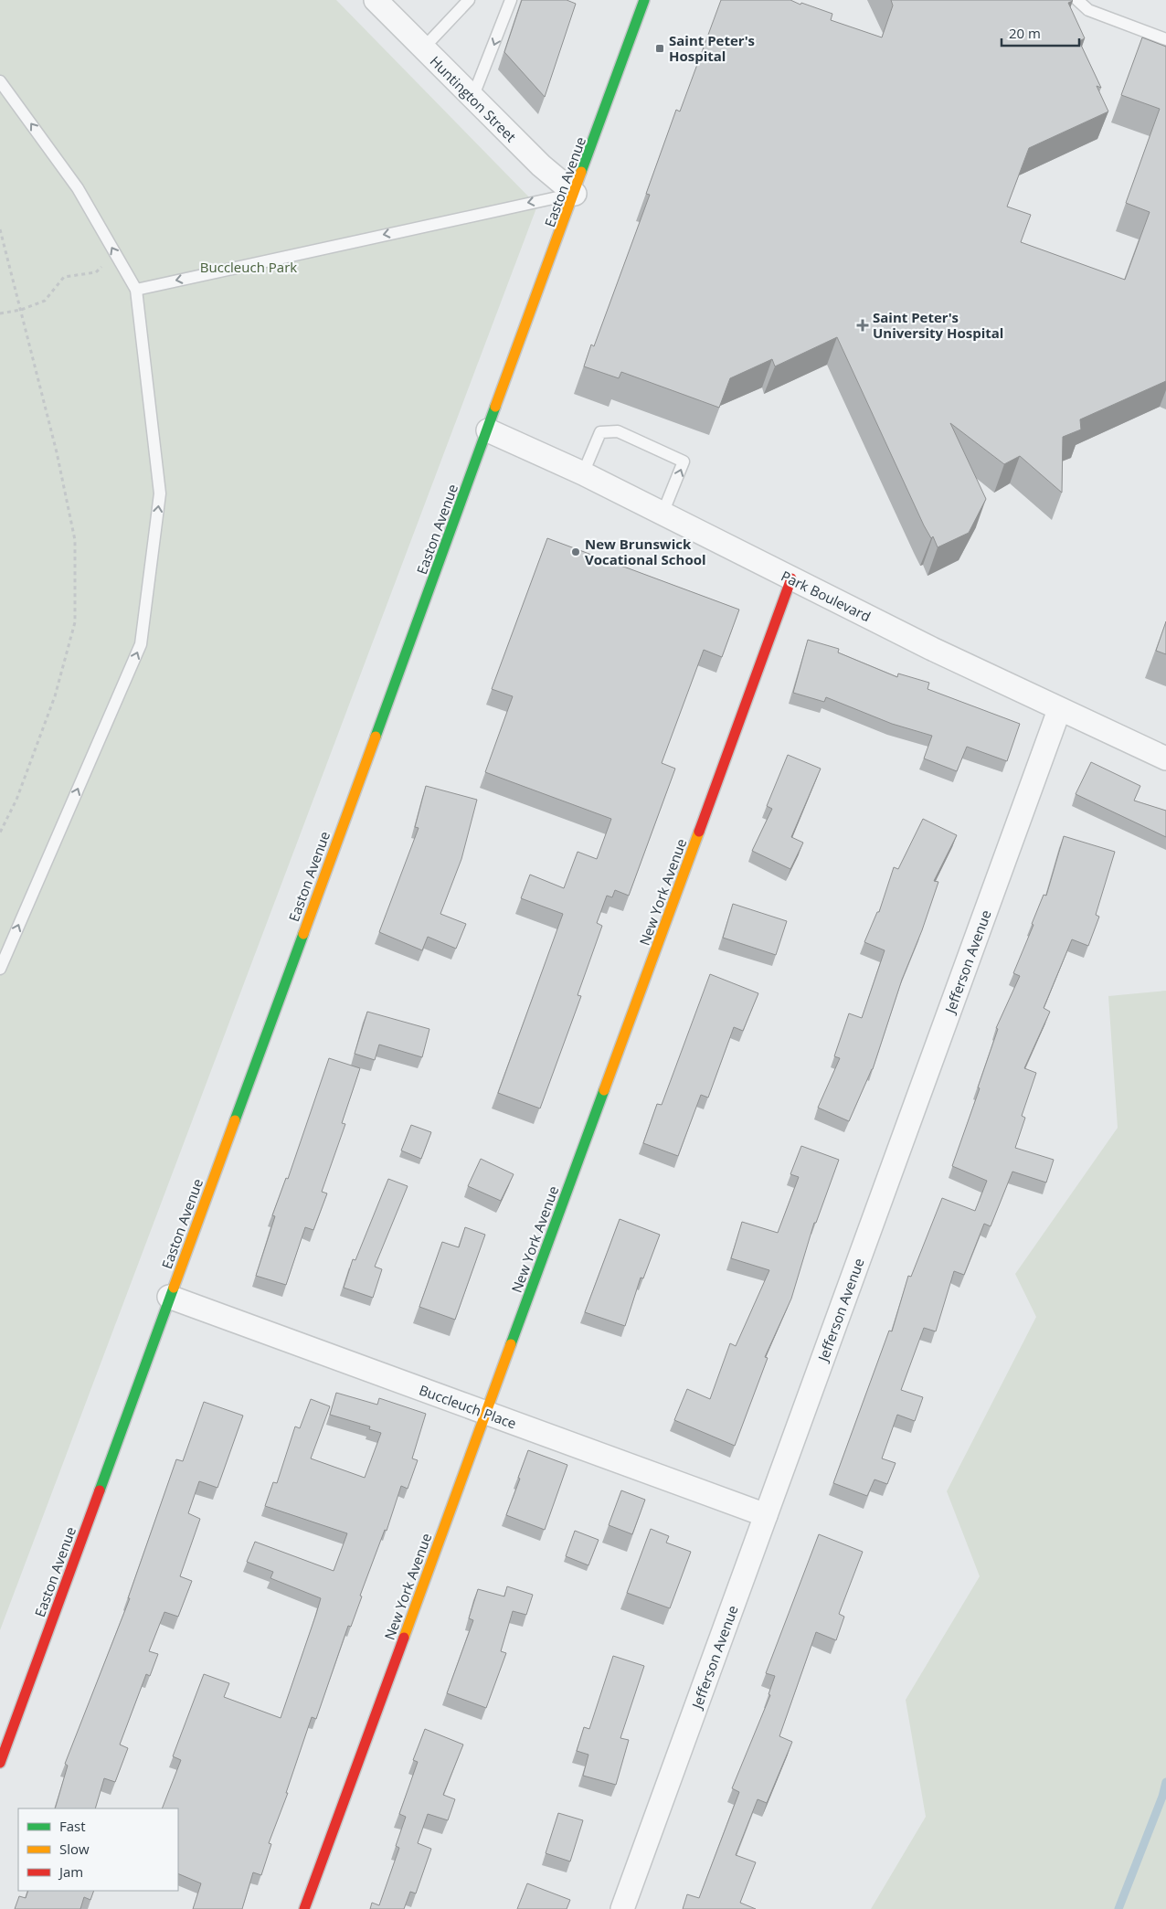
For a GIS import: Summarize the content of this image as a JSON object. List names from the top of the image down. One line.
{"streets":{"street":["Huntington Street","Easton Avenue","Park Boulevard","New York Avenue","Jefferson Avenue","Buccleuch Place"]},"crossings":[["Huntington Street","Easton Avenue"],["Easton Avenue","Park Boulevard"],["Easton Avenue","Buccleuch Place"],["Park Boulevard","New York Avenue"],["Park Boulevard","Jefferson Avenue"],["New York Avenue","Buccleuch Place"],["Jefferson Avenue","Buccleuch Place"]],"parks":["Buccleuch Park"],"places":{"transit":["Saint Peter's Hospital"],"health":["Saint Peter's University Hospital"],"other":["New Brunswick Vocational School"]},"legend":["Fast","Slow","Jam"],"scale_bar":"20 m"}
